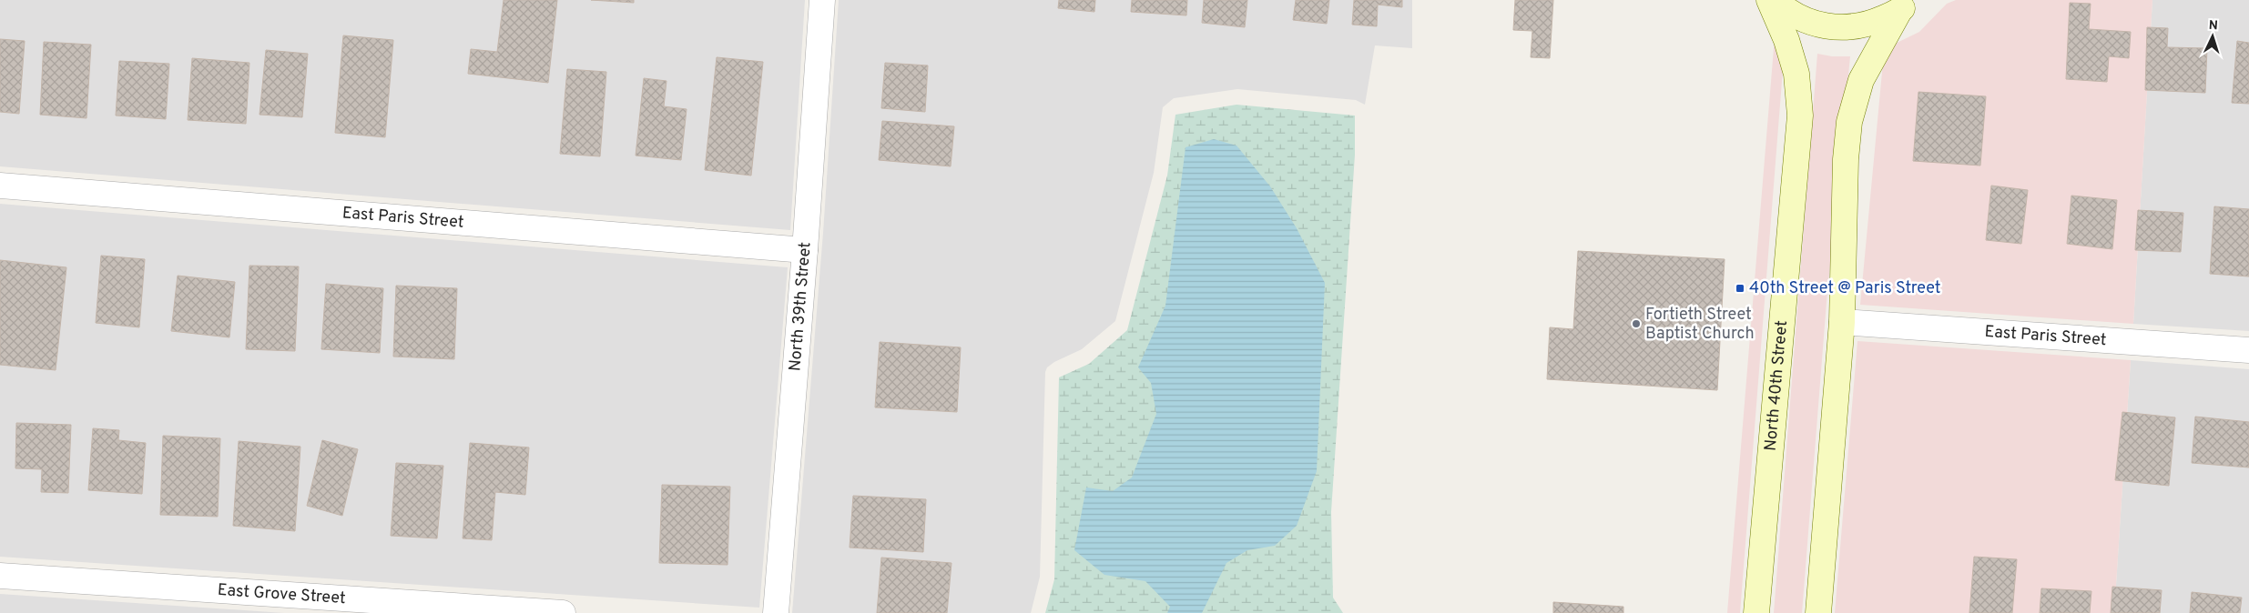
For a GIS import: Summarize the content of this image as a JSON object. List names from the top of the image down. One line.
{"streets":{"main road":["North 40th Street"],"street":["East Paris Street","North 39th Street","East Grove Street"]},"crossings":[["East Paris Street","North 39th Street"]],"places":{"transit":["40th Street @ Paris Street"],"other":["Fortieth Street Baptist Church"]},"north":"top"}
